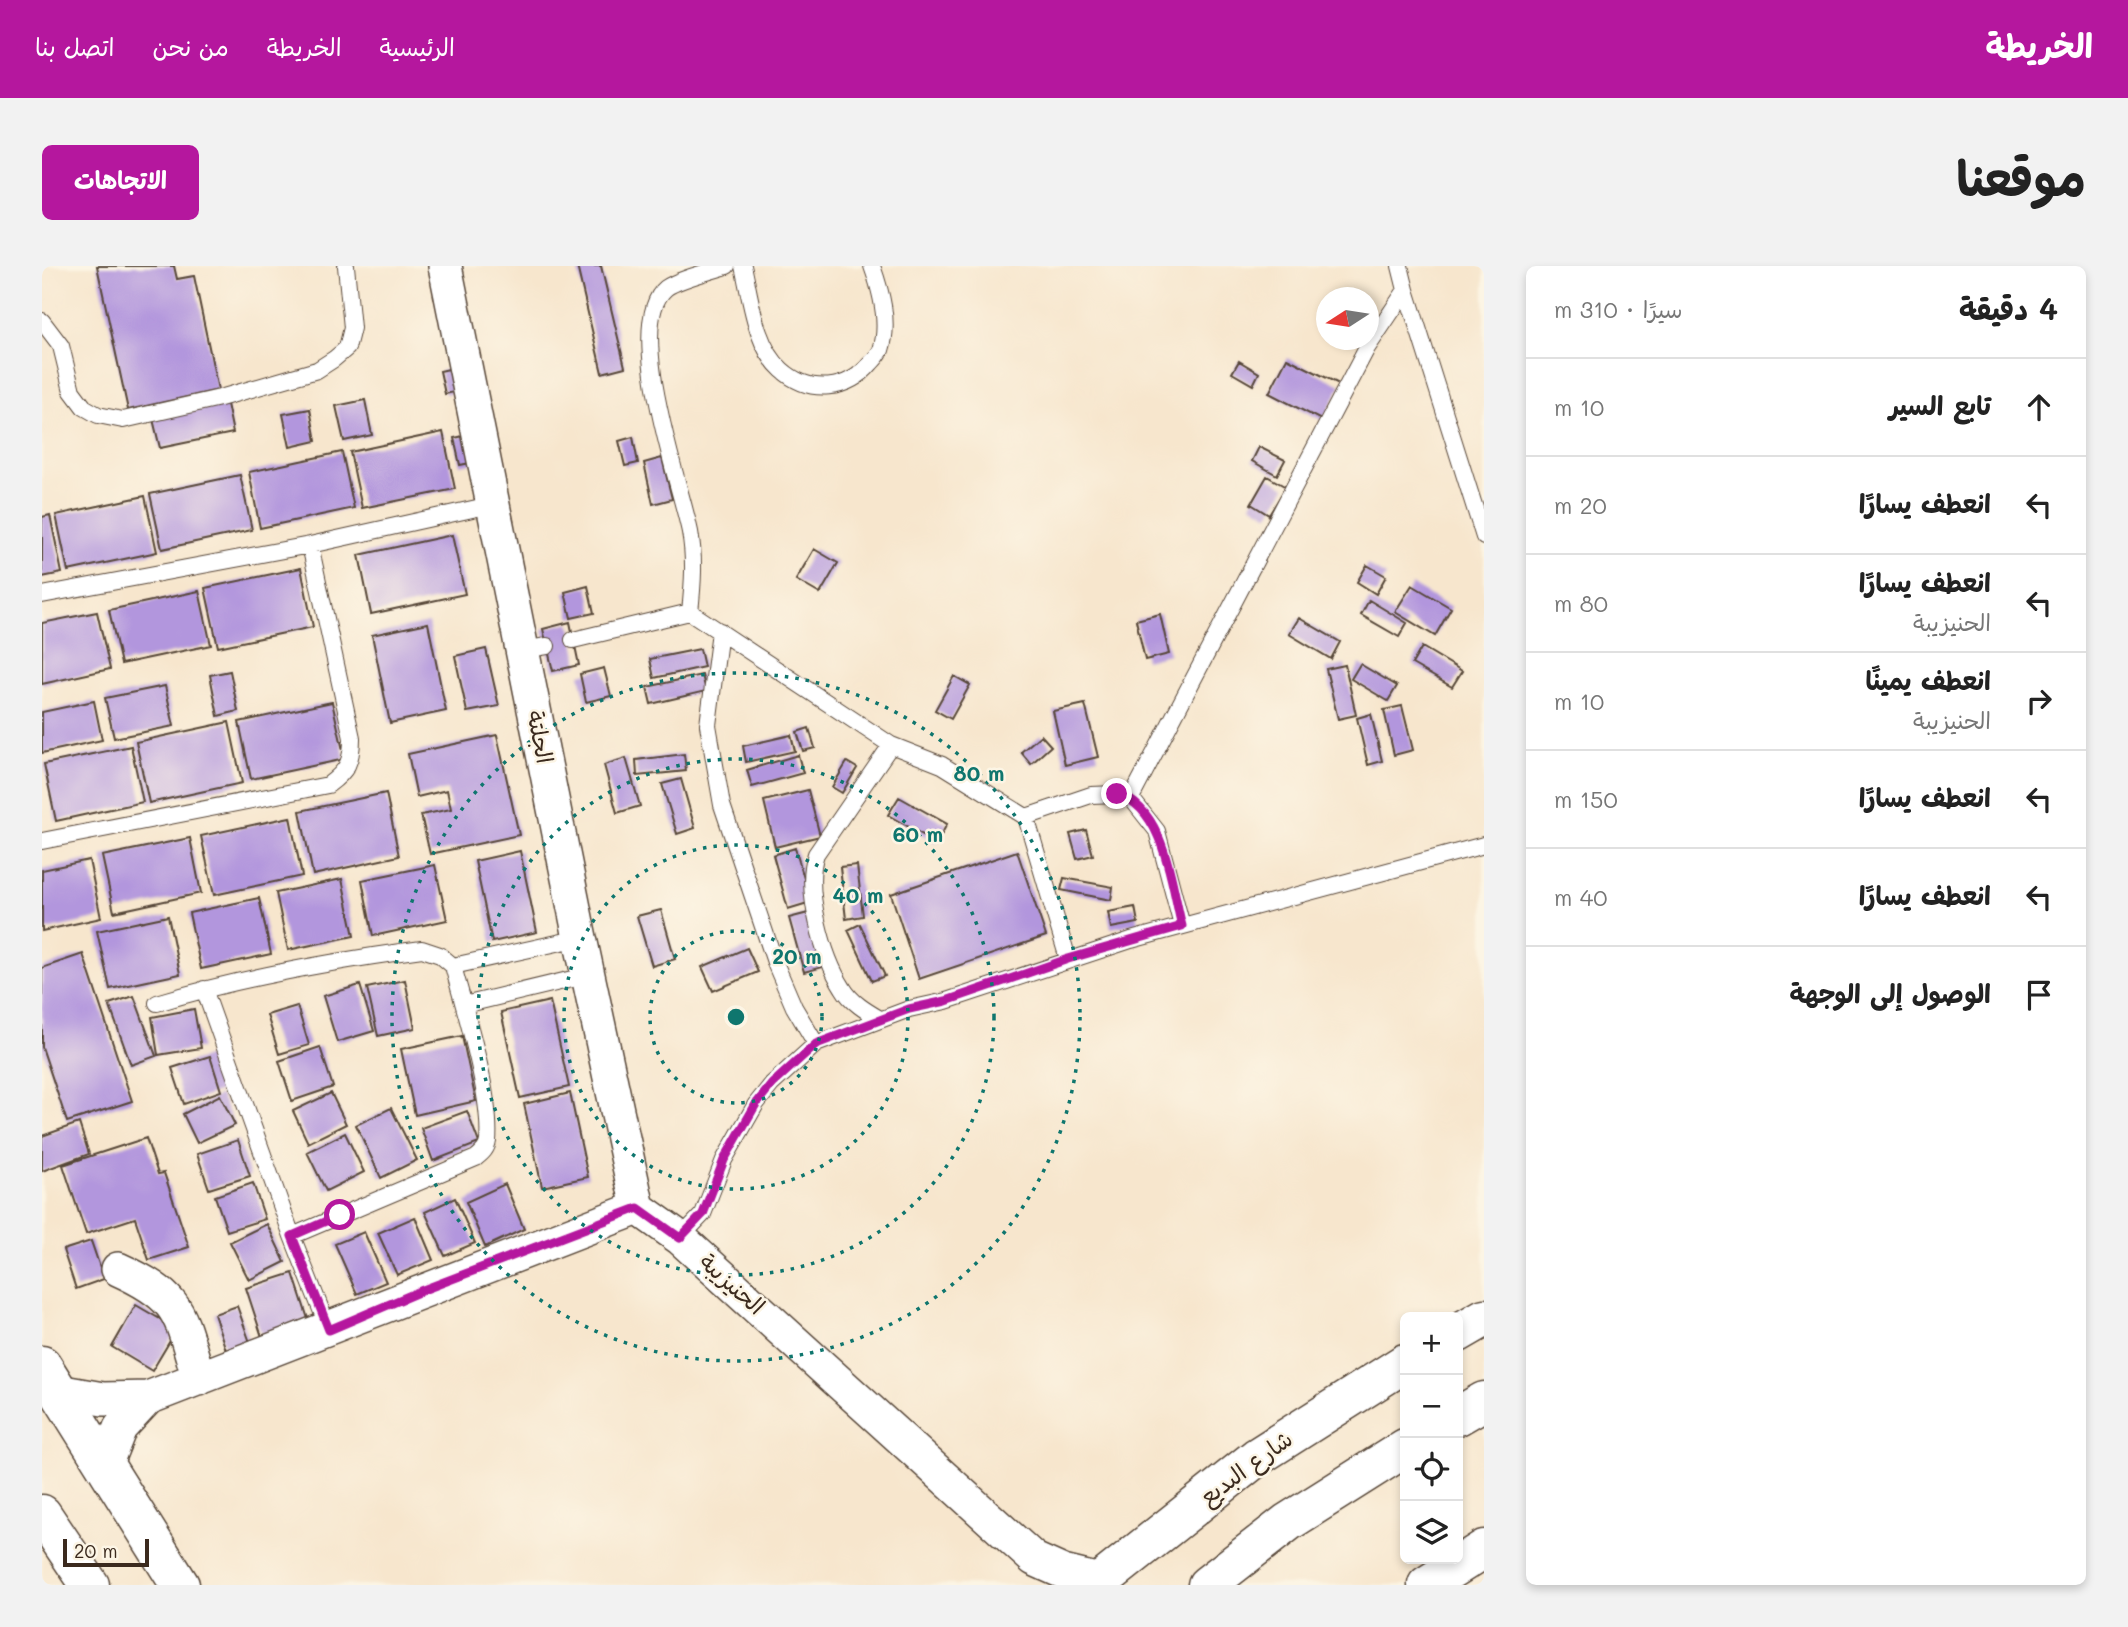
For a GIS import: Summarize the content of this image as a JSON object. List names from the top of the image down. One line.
{"streets":{"main road":["شارع البديع"],"street":["الجلتة","الحنيزيبة"]},"crossings":[["الجلتة","الحنيزيبة"],["الحنيزيبة","شارع البديع"]],"scale_bar":"20 m","north":"left","page":{"header":"الخريطة","nav":["الرئيسية","الخريطة","من نحن","اتصل بنا"],"title":"موقعنا","buttons":"الاتجاهات","heading":["4 دقيقة","سيرًا · 310 m"],"list":[["تابع السير","10 m"],["انعطف يسارًا","20 m"],["انعطف يسارًا","الحنيزيبة","80 m"],["انعطف يمينًا","الحنيزيبة","10 m"],["انعطف يسارًا","150 m"],["انعطف يسارًا","40 m"],"الوصول إلى الوجهة"],"map_buttons":["+","−"],"scale":"20 m"},"rings":["80 m","60 m","40 m","20 m"]}
